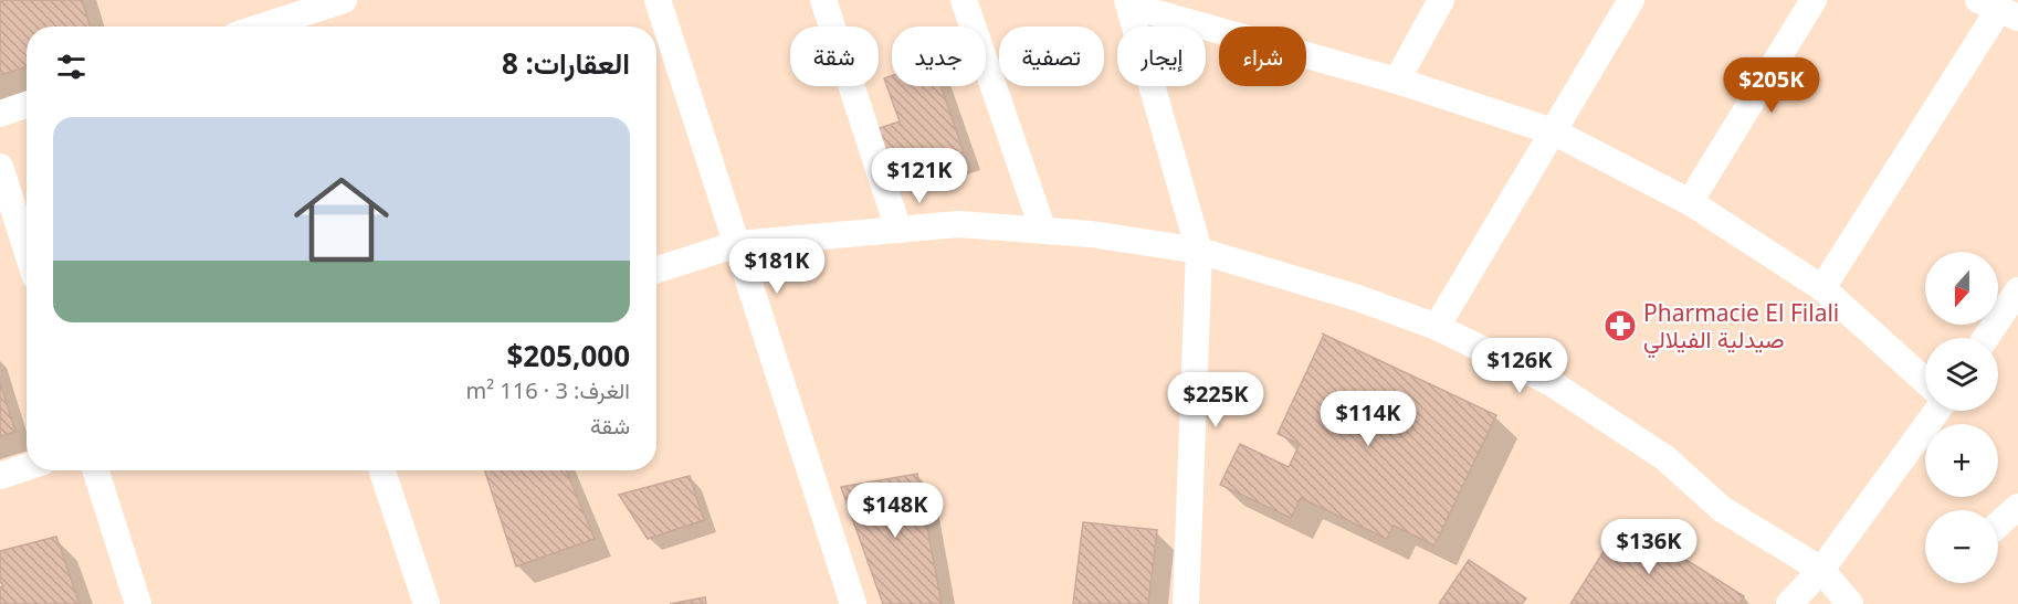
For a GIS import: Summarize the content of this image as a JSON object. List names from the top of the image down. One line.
{"places":{"pharmacy":["Pharmacie El Filali صيدلية الفيلالي"]},"north":"bottom","page":{"chip":["شراء","إيجار","تصفية","جديد","شقة"],"heading":"العقارات: 8","price":["$205K","$121K","$181K","$126K","$225K","$114K","$148K","$136K"],"list":[{"name":"$205,000","note":"الغرف: 3 · 116 m² · شقة"}],"map_buttons":["+","−"]}}
